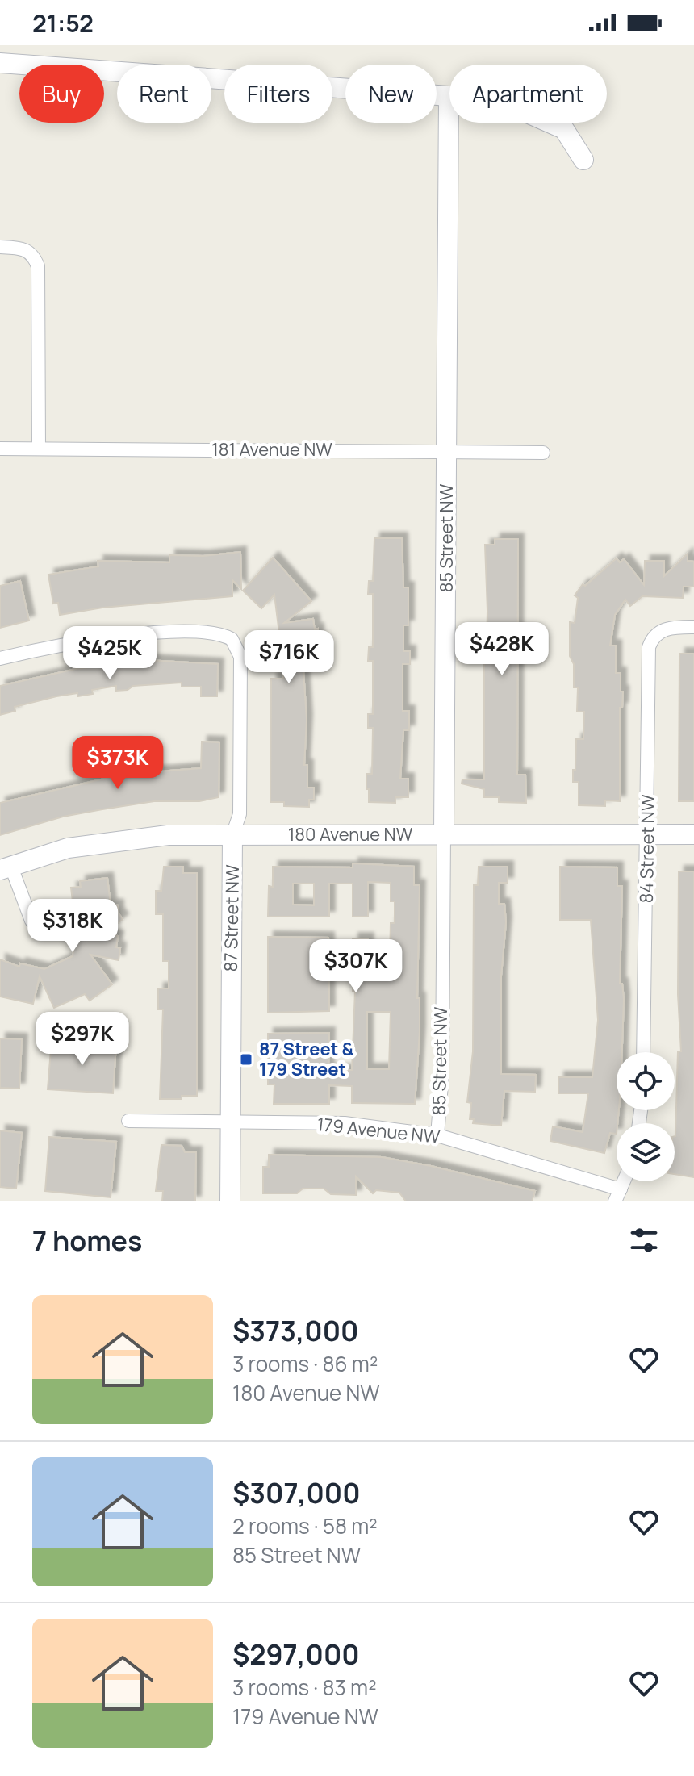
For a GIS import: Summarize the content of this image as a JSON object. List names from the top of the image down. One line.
{"streets":{"street":["181 Avenue NW","85 Street NW","180 Avenue NW","84 Street NW","87 Street NW","179 Avenue NW"]},"crossings":[["181 Avenue NW","85 Street NW"],["85 Street NW","180 Avenue NW"],["85 Street NW","179 Avenue NW"],["180 Avenue NW","84 Street NW"],["180 Avenue NW","87 Street NW"],["87 Street NW","179 Avenue NW"]],"places":{"transit":["87 Street & 179 Street"]},"page":{"status":"21:52","chip":["Buy","Rent","Filters","New","Apartment"],"price":["$428K","$425K","$716K","$373K","$318K","$307K","$297K"],"heading":"7 homes","list":[{"name":"$373,000","note":"3 rooms · 86 m² · 180 Avenue NW"},{"name":"$307,000","note":"2 rooms · 58 m² · 85 Street NW"},{"name":"$297,000","note":"3 rooms · 83 m² · 179 Avenue NW"}]}}
